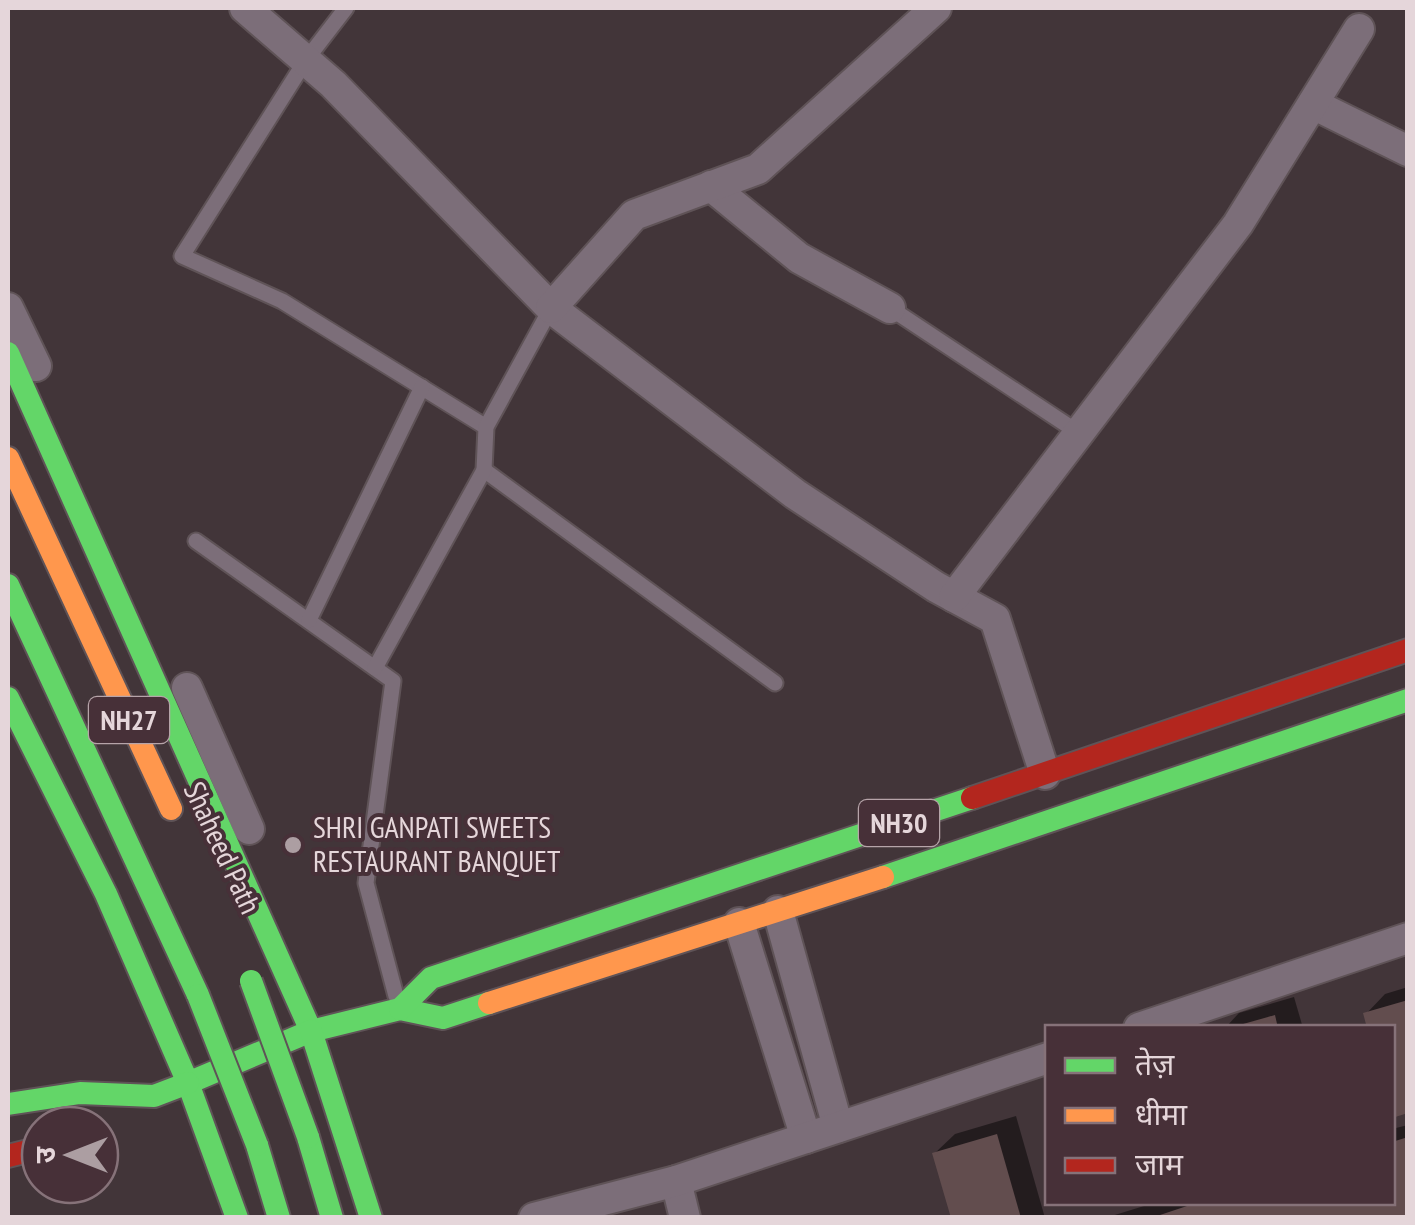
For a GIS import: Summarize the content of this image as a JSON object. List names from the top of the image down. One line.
{"streets":{"main road":["NH27","NH30","Shaheed Path"]},"places":["SHRI GANPATI SWEETS RESTAURANT BANQUET"],"legend":["तेज़","धीमा","जाम"],"north":"left"}
